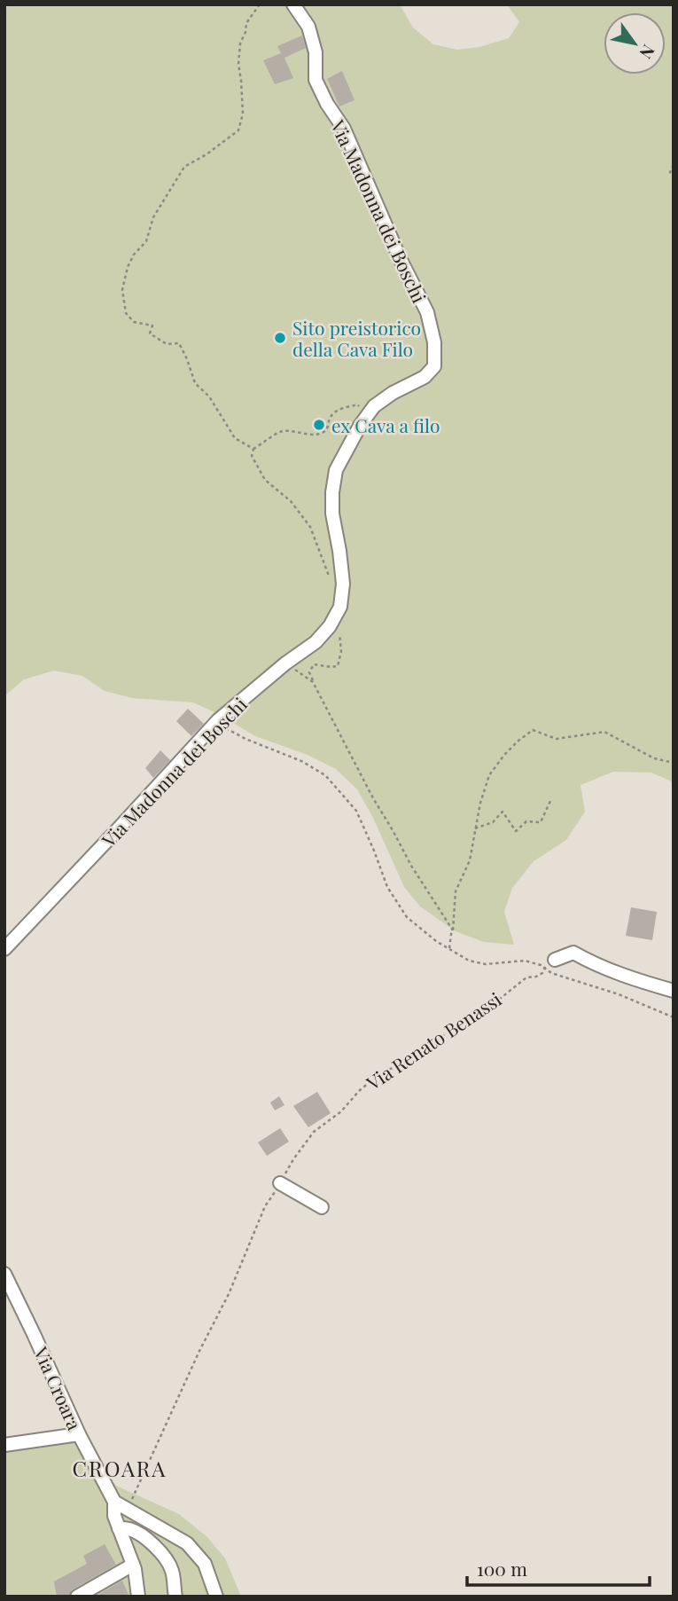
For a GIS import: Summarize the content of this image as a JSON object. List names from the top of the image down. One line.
{"streets":{"street":["Via Madonna dei Boschi","Via Croara"],"path":["Via Renato Benassi"]},"crossings":[["Via Renato Benassi","Via Croara"]],"districts":["CROARA"],"places":["Sito preistorico della Cava Filo","ex Cava a filo"],"scale_bar":"100 m","north":"bottom right"}
